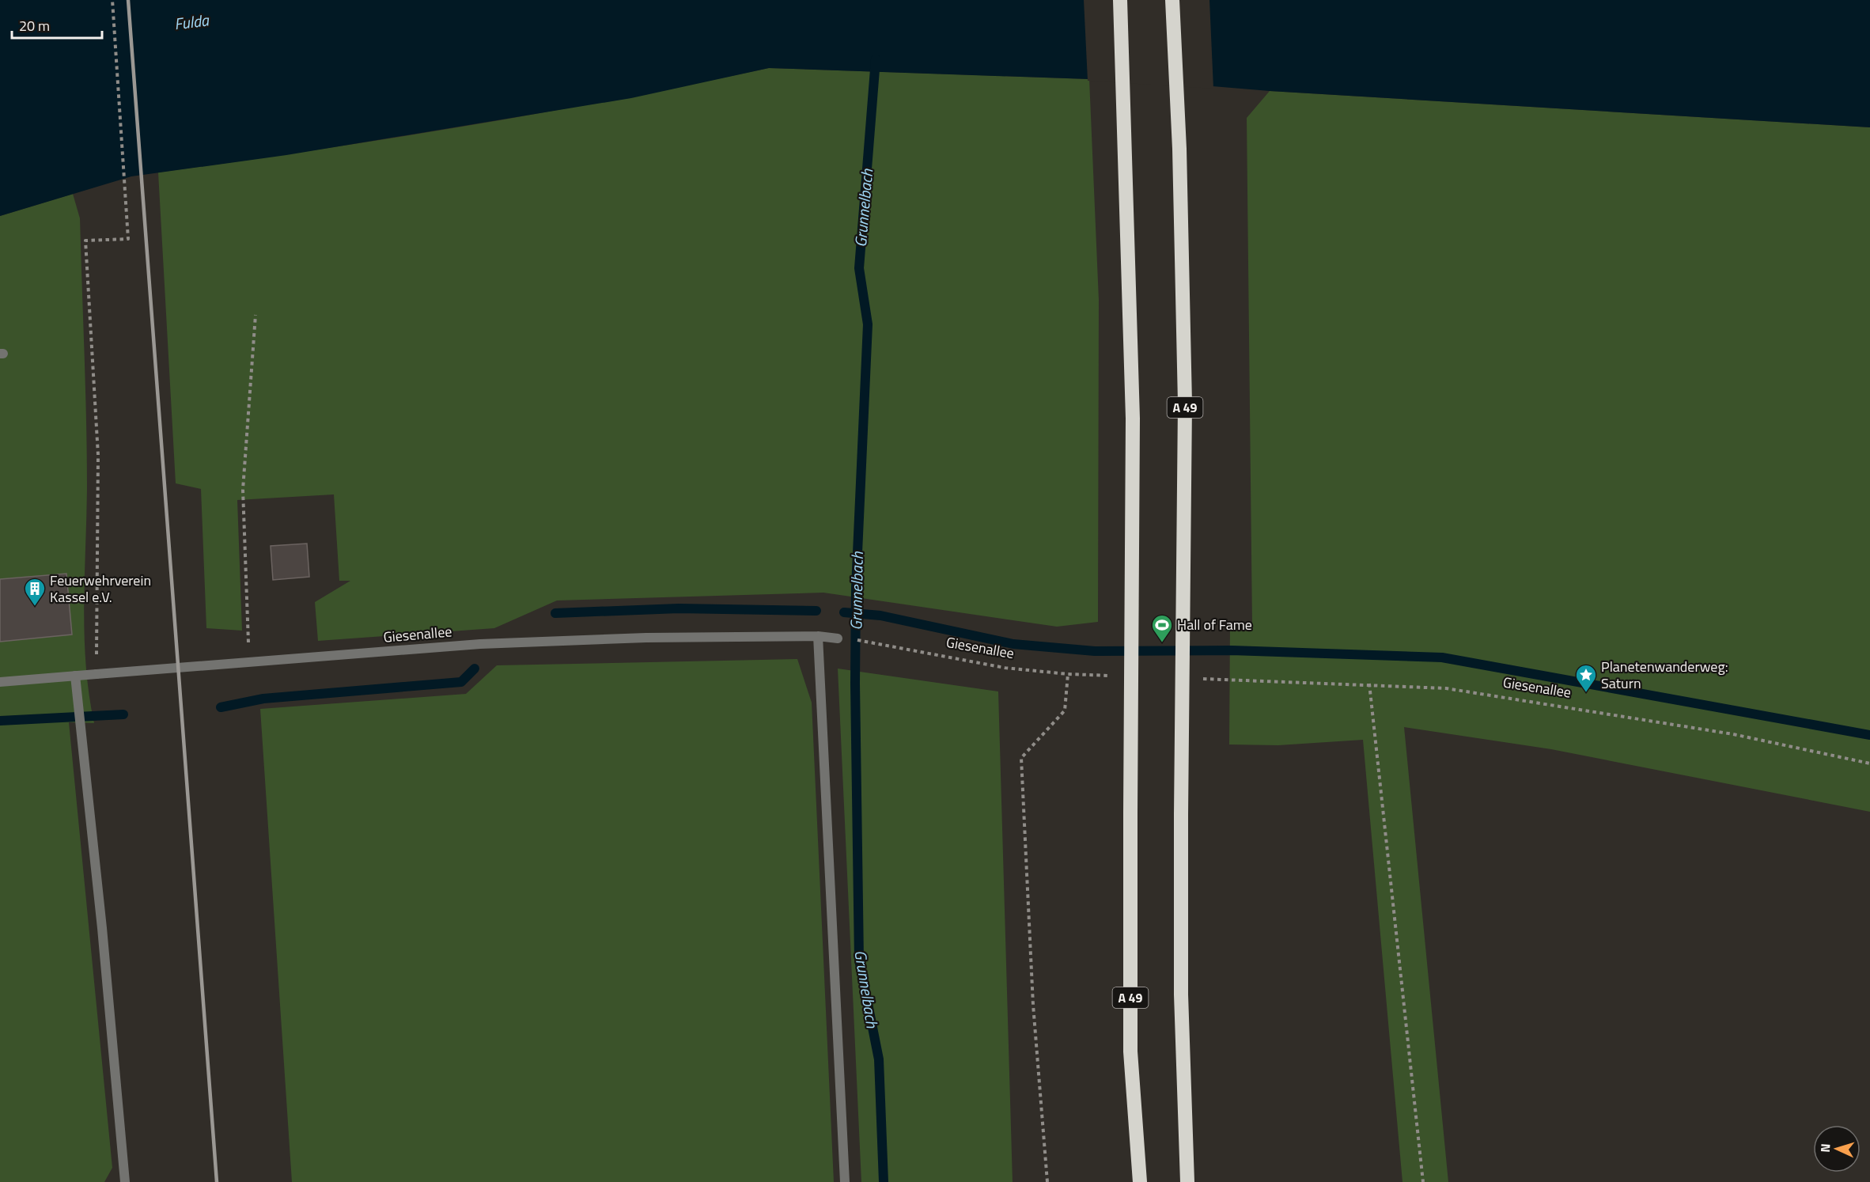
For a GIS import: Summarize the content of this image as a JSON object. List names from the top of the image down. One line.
{"streets":{"highway":["A 49"],"street":["Giesenallee"]},"water":["Fulda","Grunnelbach"],"places":{"building":["Feuerwehrverein Kassel e.V."],"sports":["Hall of Fame"],"place":["Planetenwanderweg: Saturn"]},"scale_bar":"20 m","north":"left"}
